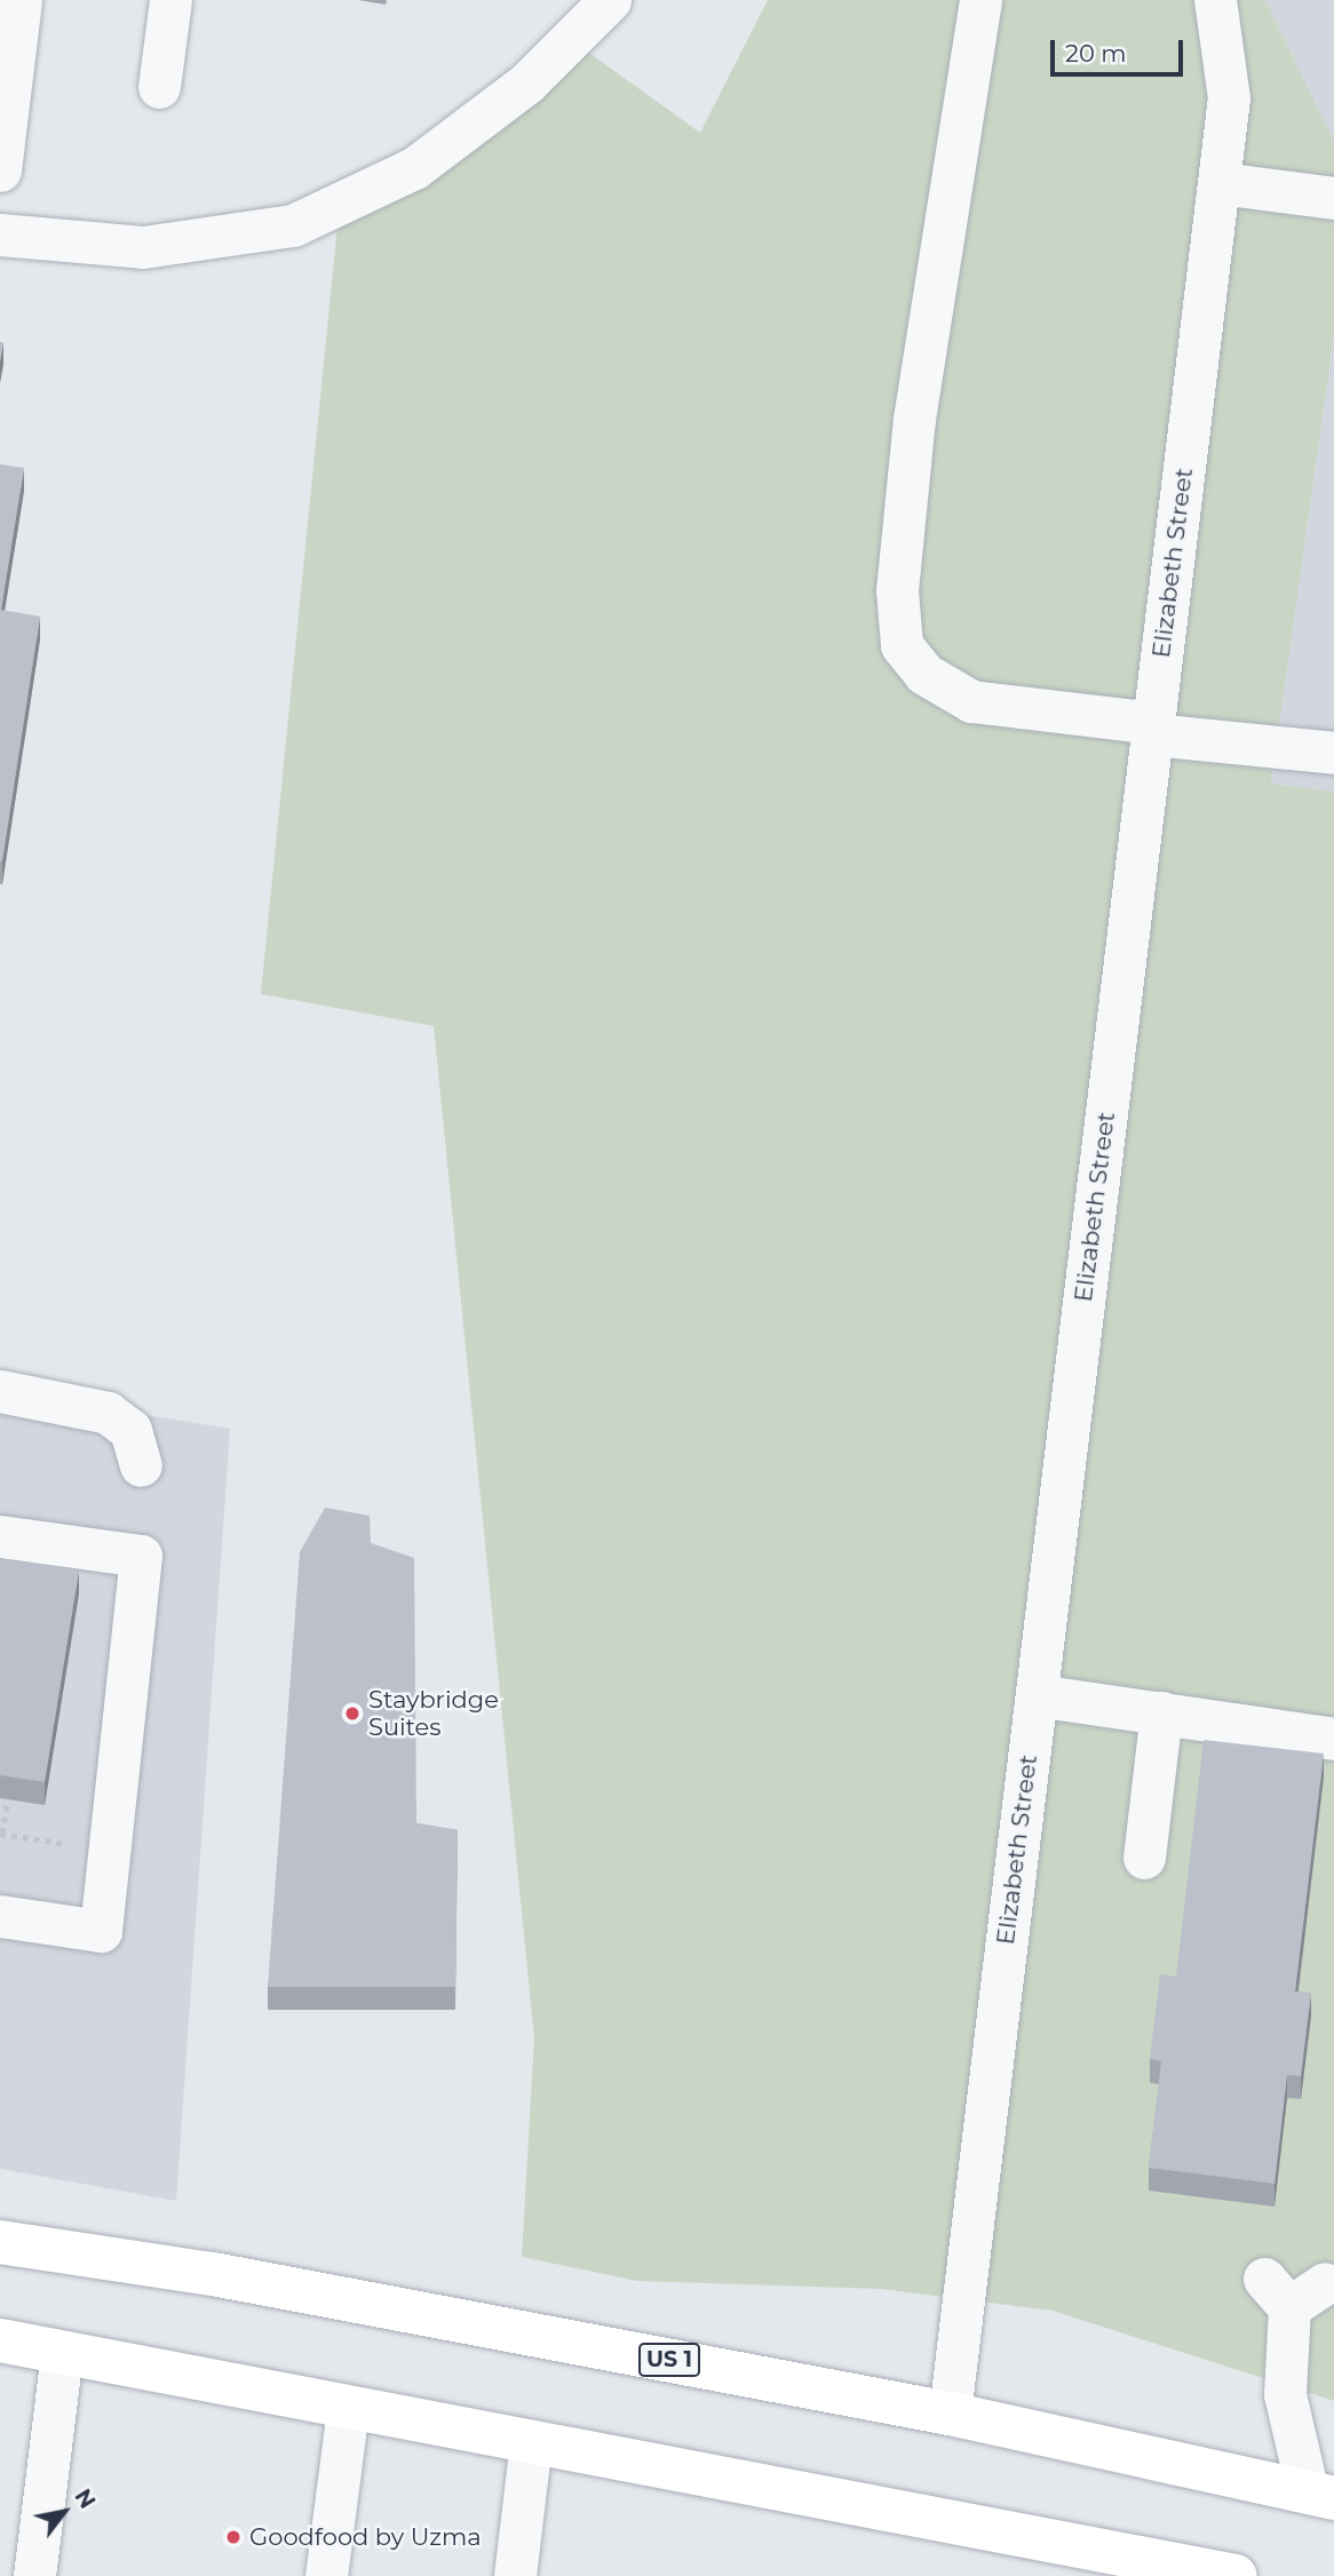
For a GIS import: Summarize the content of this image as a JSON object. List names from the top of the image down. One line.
{"streets":{"highway":["US 1"],"street":["Elizabeth Street"]},"crossings":[["Elizabeth Street","US 1"]],"places":["Staybridge Suites","Goodfood by Uzma"],"scale_bar":"20 m","north":"top right"}
